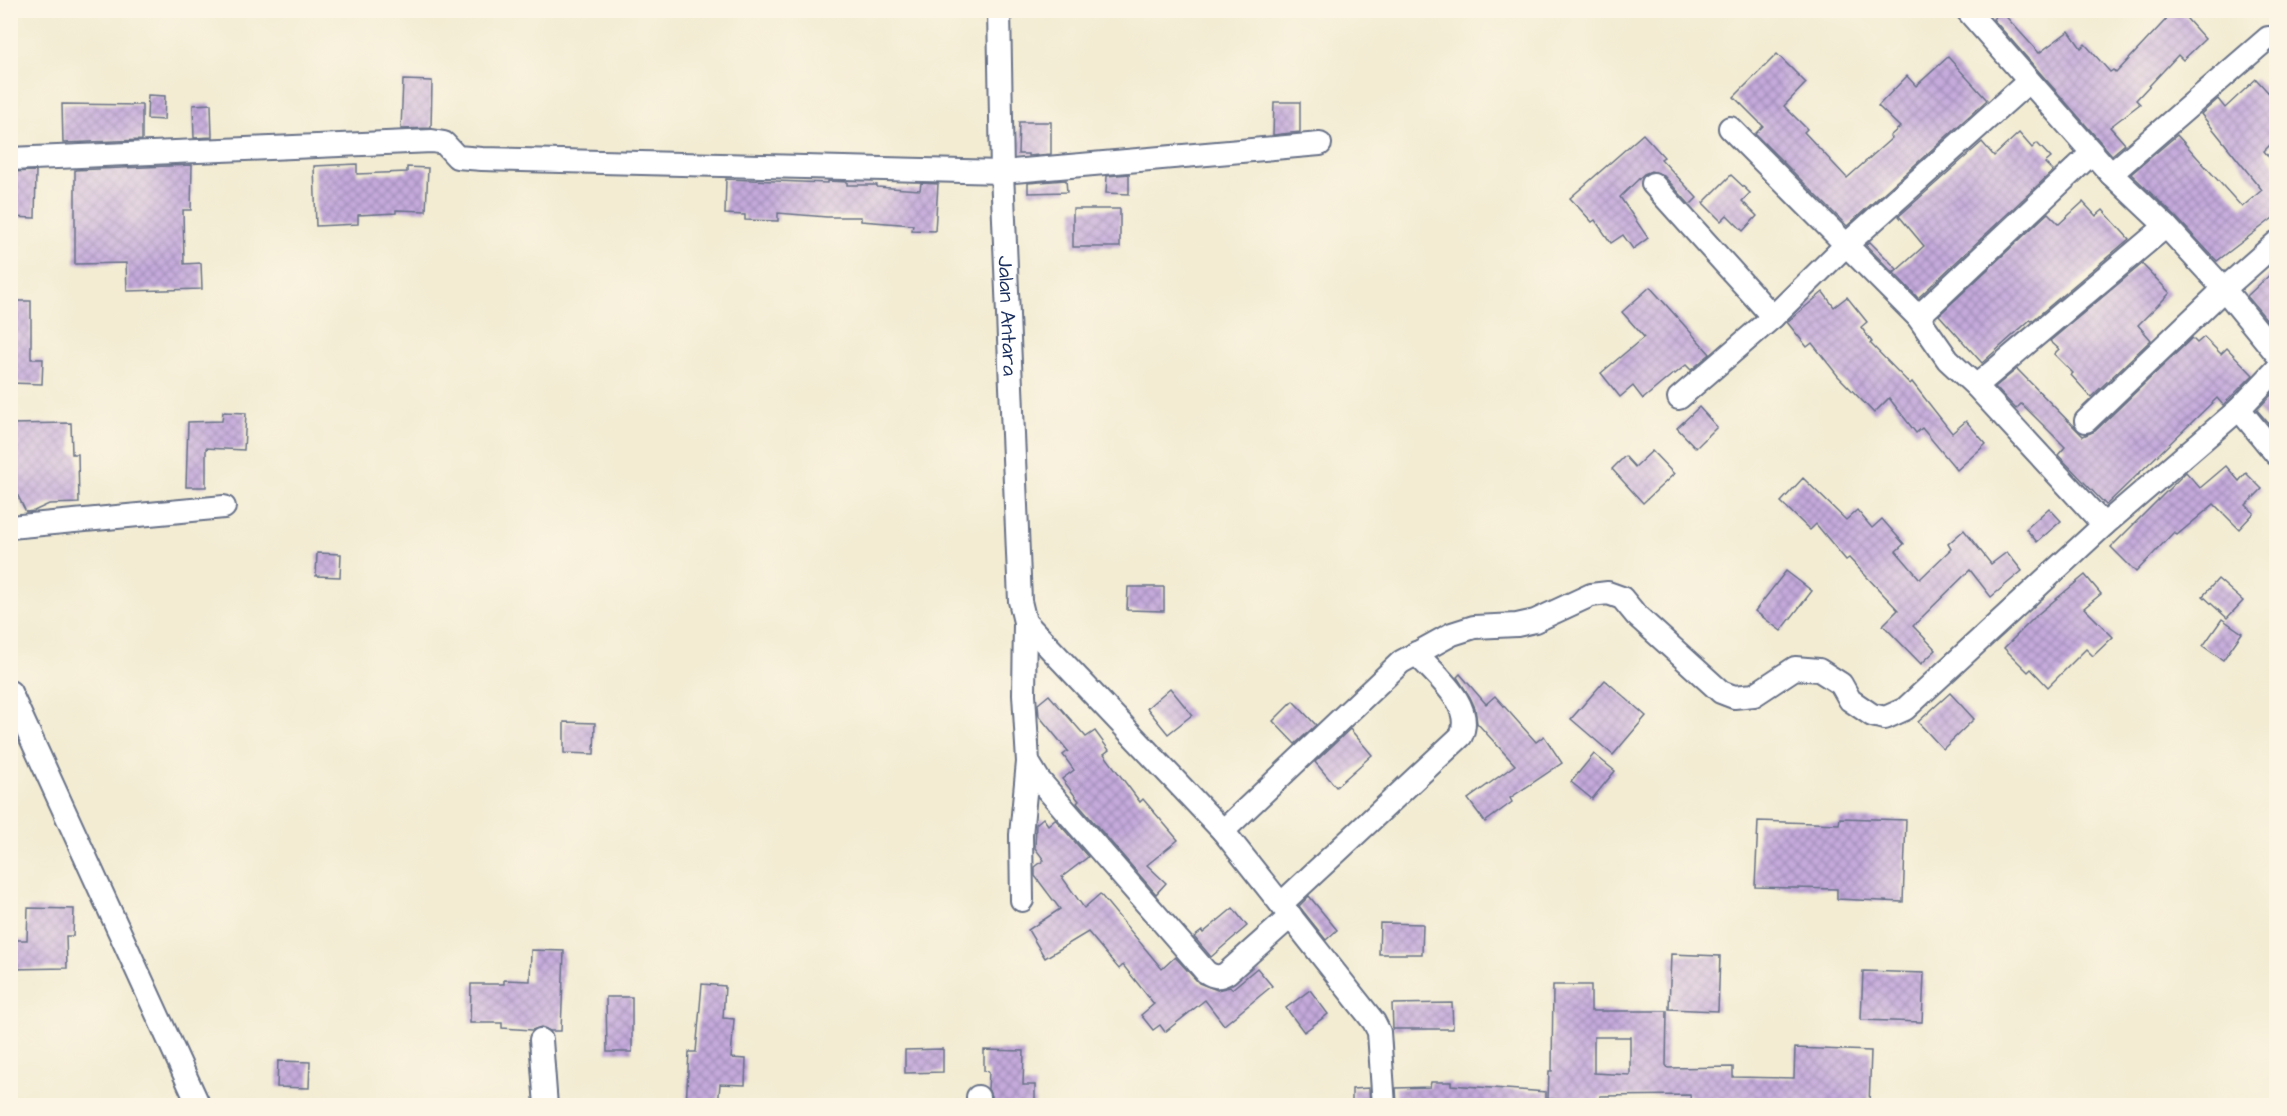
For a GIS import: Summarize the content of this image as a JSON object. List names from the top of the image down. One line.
{"streets":{"street":["Jalan Antara"]}}
